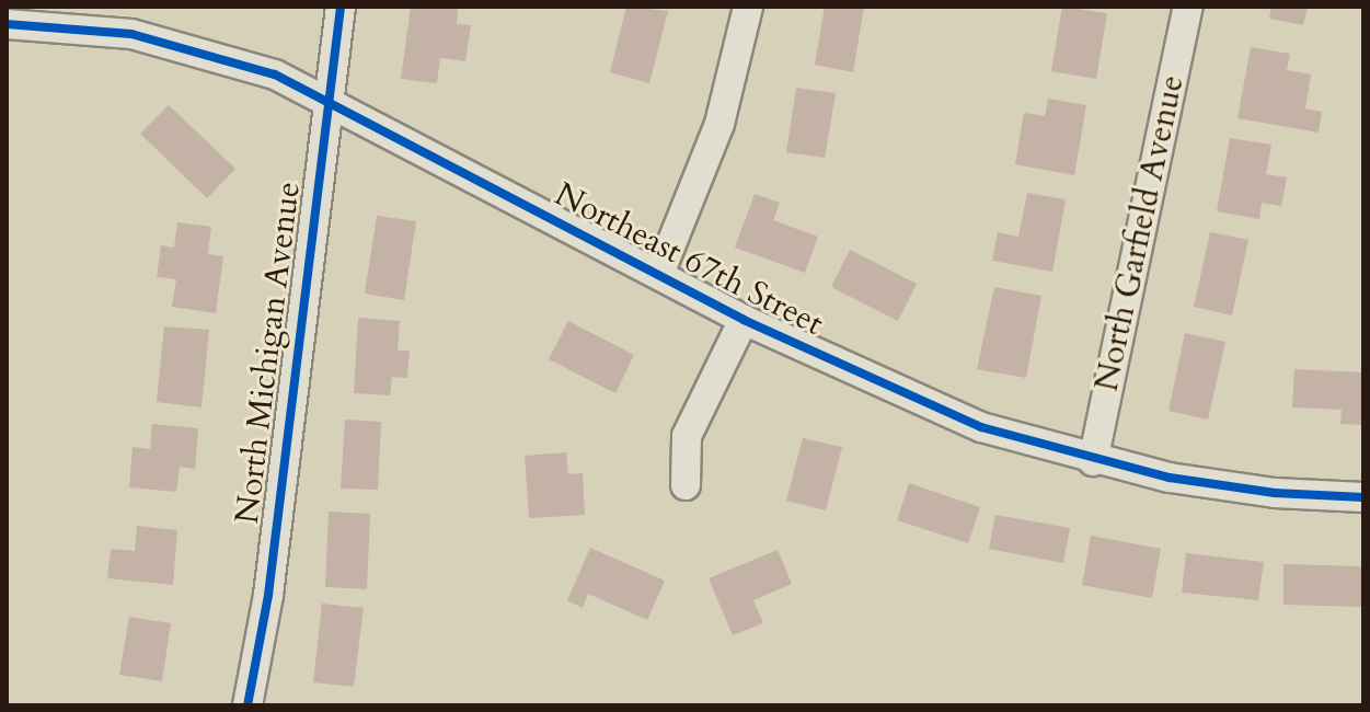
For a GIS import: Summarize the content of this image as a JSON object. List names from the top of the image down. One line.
{"streets":{"street":["North Garfield Avenue","Northeast 67th Street","North Michigan Avenue"]},"crossings":[["North Garfield Avenue","Northeast 67th Street"],["Northeast 67th Street","North Michigan Avenue"]]}
